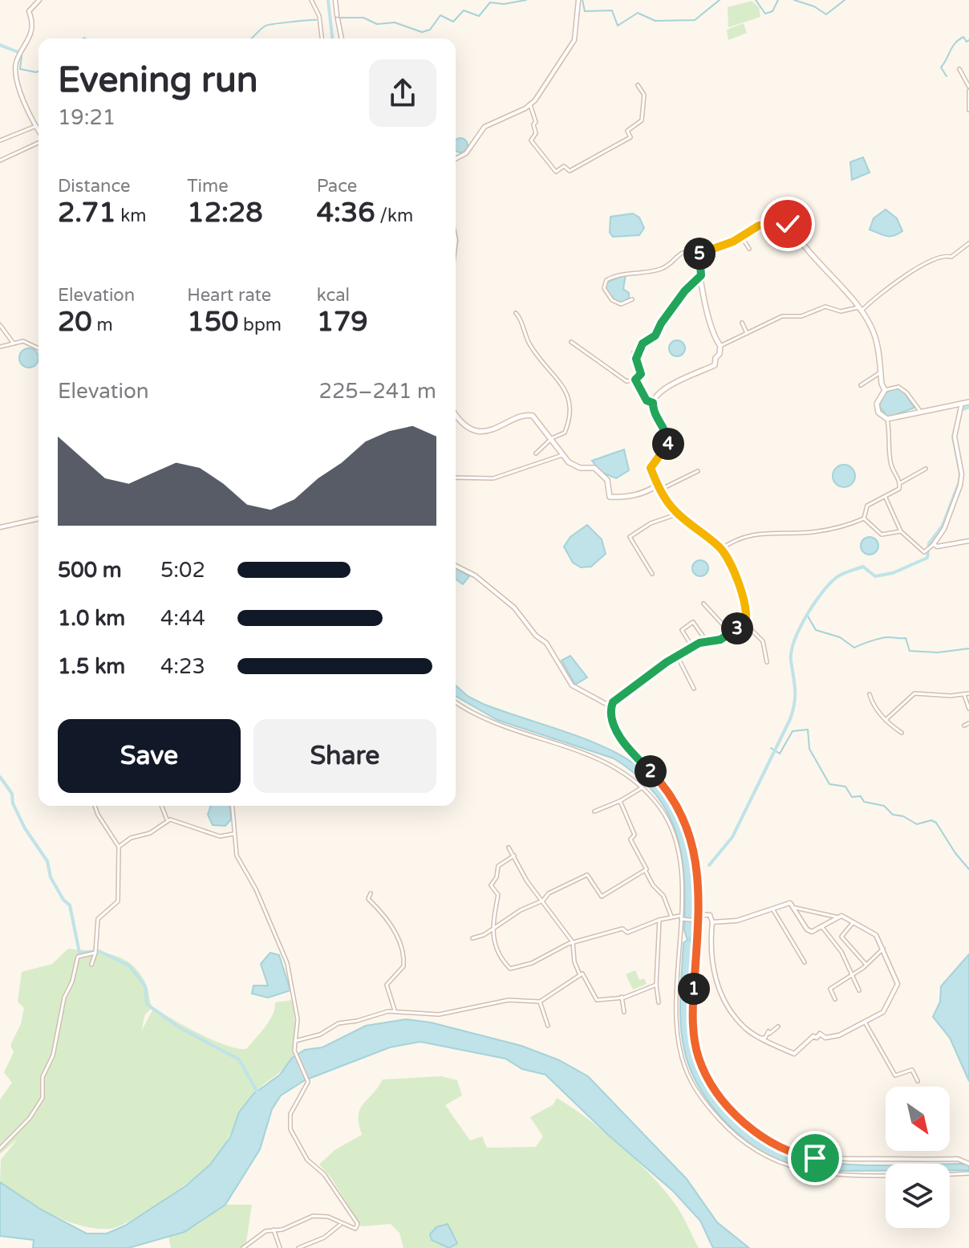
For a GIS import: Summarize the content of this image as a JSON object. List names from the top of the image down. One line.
{"north":"bottom right","page":{"heading":["Evening run","19:21"],"stats":[["Distance","2.71 km"],["Time","12:28"],["Pace","4:36 /km"],["Elevation","20 m"],["Heart rate","150 bpm"],["kcal","179"]],"pins":["5","4","3","2","1"],"chart":["Elevation","225–241 m"],"list":[{"name":"500 m","note":"5:02"},{"name":"1.0 km","note":"4:44"},{"name":"1.5 km","note":"4:23"}],"buttons":["Save","Share"]}}
